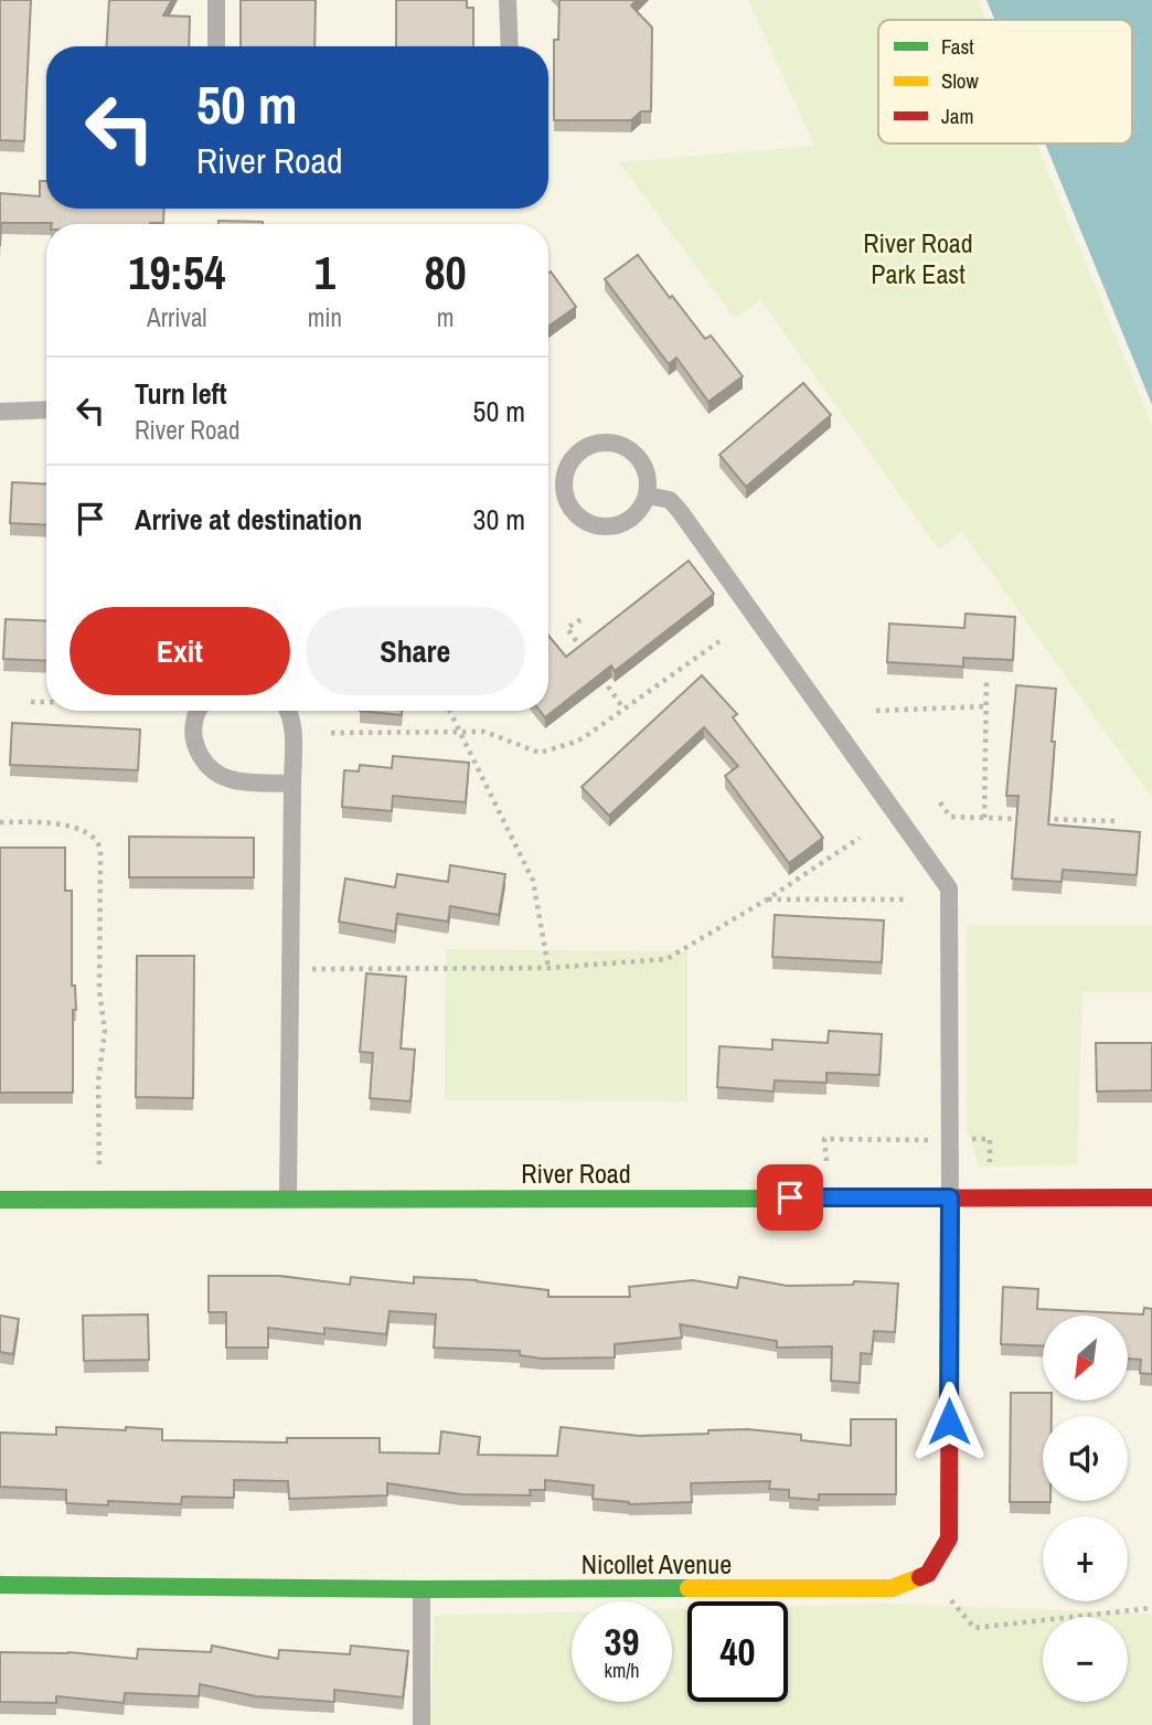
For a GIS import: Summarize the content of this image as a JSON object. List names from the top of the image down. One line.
{"streets":{"street":["River Road","Nicollet Avenue"]},"parks":["River Road Park East"],"legend":["Fast","Slow","Jam"],"north":"bottom left","page":{"turn":["50 m","River Road"],"eta":["19:54","Arrival","1","min","80","m"],"list":[{"name":"Turn left","note":"River Road","value":"50 m"},{"name":"Arrive at destination","value":"30 m"}],"buttons":["Exit","Share"],"map_buttons":["+","−"],"speed":"39 km/h","limit":"40"}}
